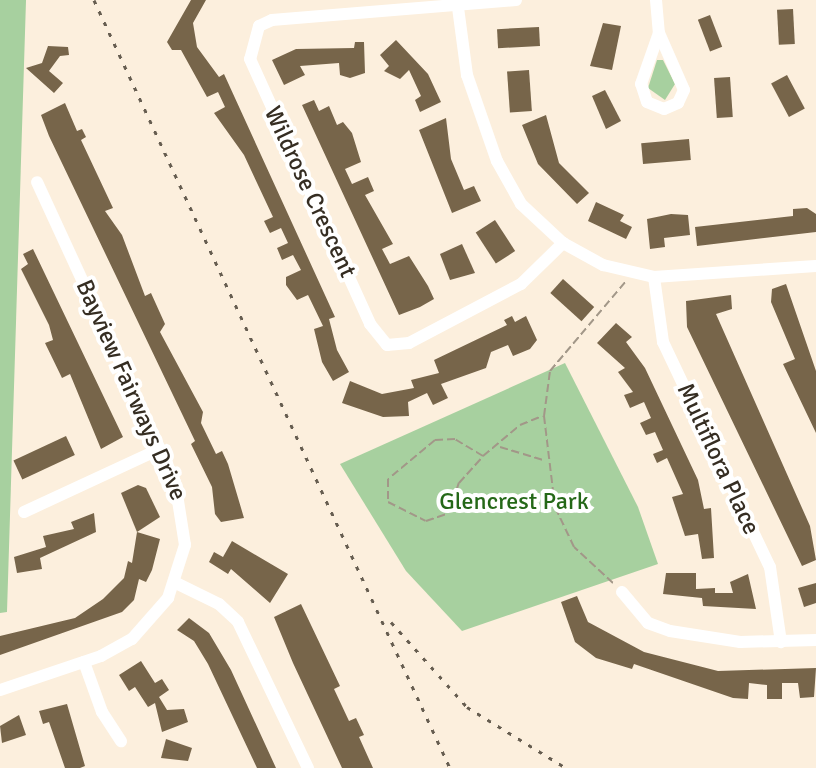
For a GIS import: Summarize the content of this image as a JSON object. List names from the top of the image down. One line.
{"streets":{"street":["Wildrose Crescent","Bayview Fairways Drive","Multiflora Place"]},"parks":["Glencrest Park"]}
